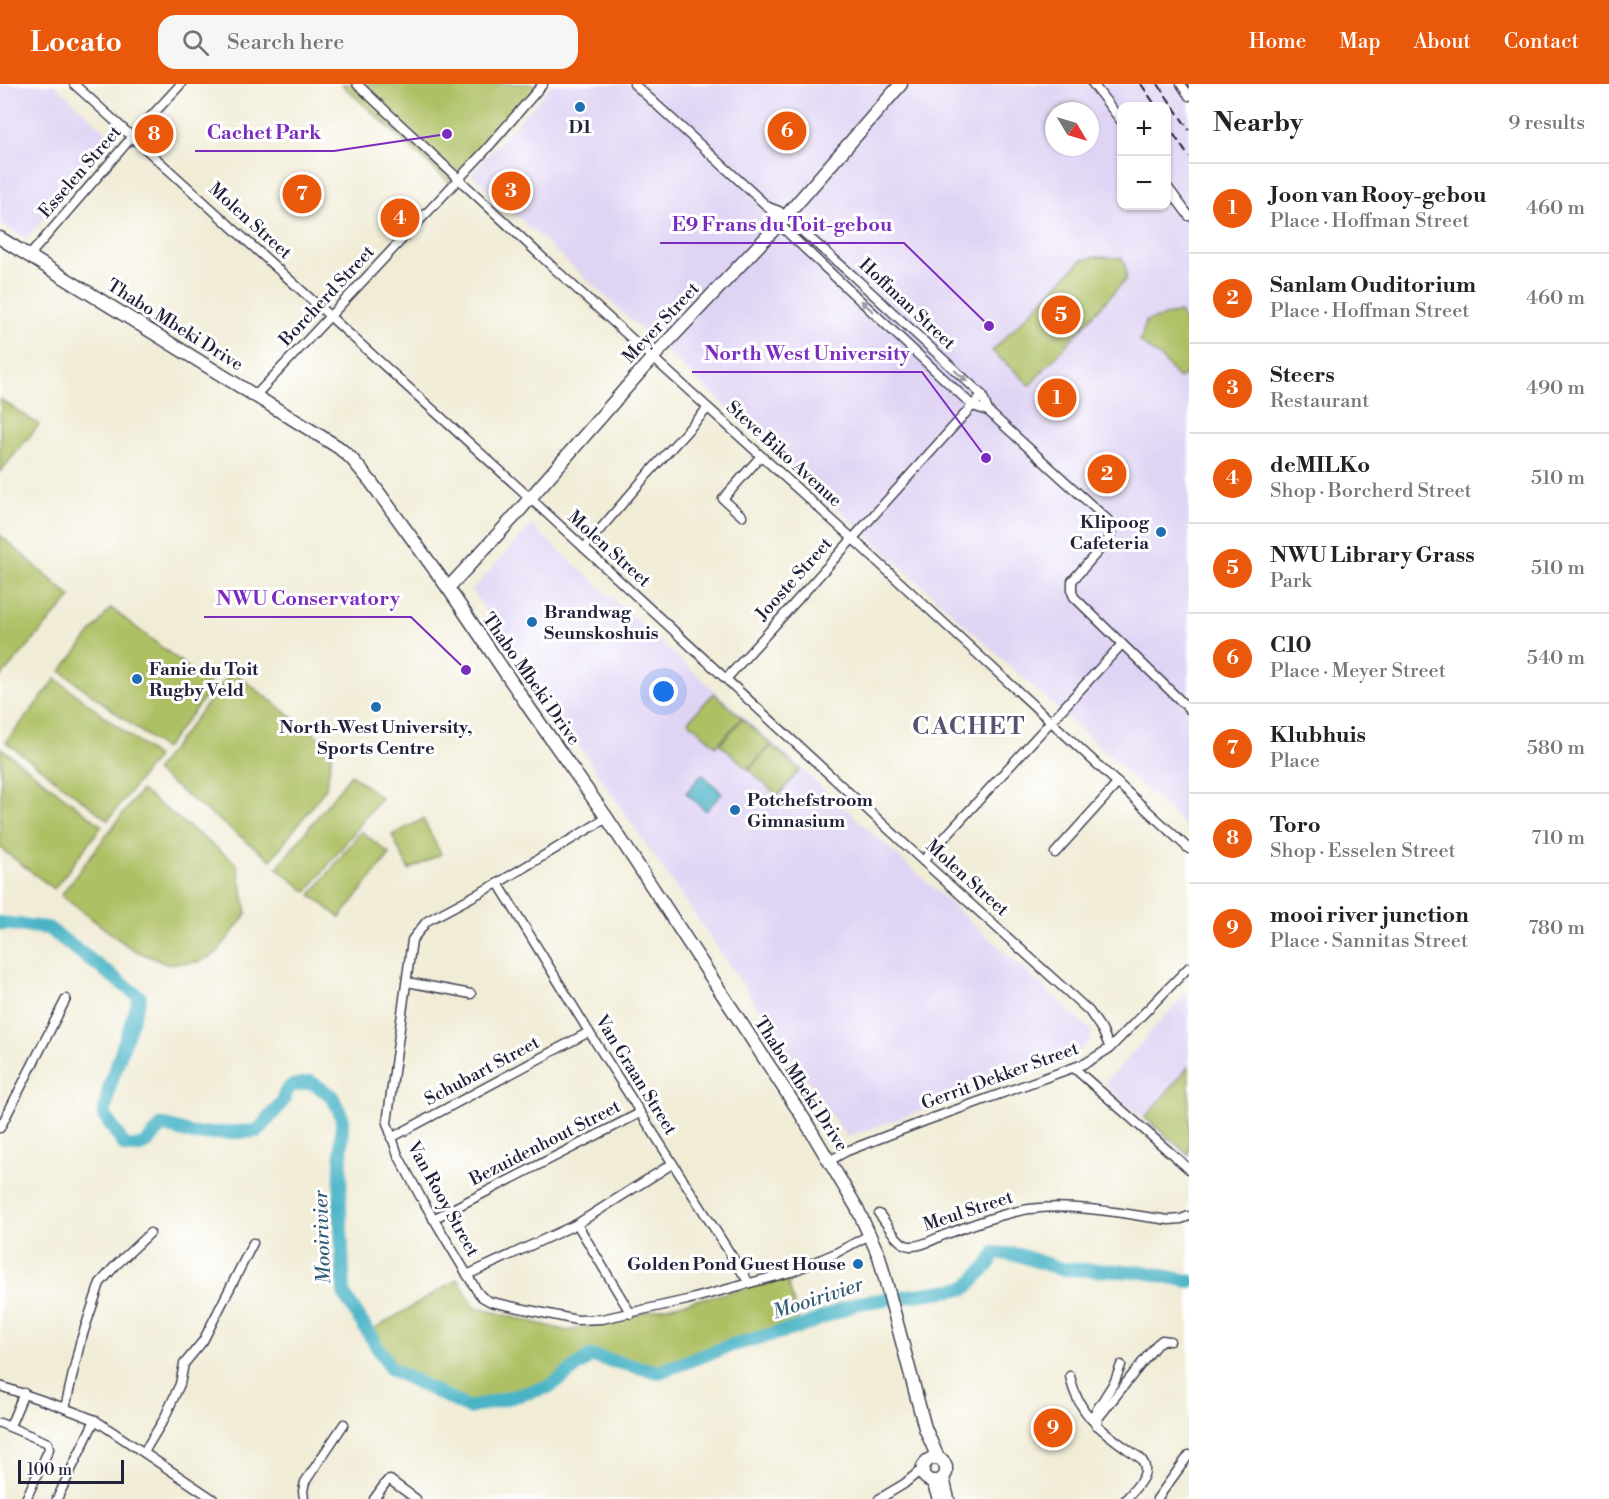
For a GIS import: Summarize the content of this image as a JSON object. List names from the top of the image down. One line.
{"streets":{"main road":["Meyer Street","Thabo Mbeki Drive"],"street":["Esselen Street","Molen Street","Borcherd Street","Hoffman Street","Steve Biko Avenue","Jooste Street","Schubart Street","Van Graan Street","Gerrit Dekker Street","Bezuidenhout Street","Van Rooy Street","Meul Street"]},"crossings":[["Esselen Street","Molen Street"],["Esselen Street","Thabo Mbeki Drive"],["Molen Street","Borcherd Street"],["Molen Street","Meyer Street"],["Molen Street","Jooste Street"],["Molen Street","Gerrit Dekker Street"],["Borcherd Street","Thabo Mbeki Drive"],["Borcherd Street","Steve Biko Avenue"],["Hoffman Street","Meyer Street"],["Hoffman Street","Jooste Street"],["Meyer Street","Thabo Mbeki Drive"],["Meyer Street","Steve Biko Avenue"],["Thabo Mbeki Drive","Gerrit Dekker Street"],["Thabo Mbeki Drive","Van Rooy Street"],["Steve Biko Avenue","Jooste Street"],["Schubart Street","Van Graan Street"],["Schubart Street","Van Rooy Street"],["Van Graan Street","Bezuidenhout Street"],["Van Graan Street","Van Rooy Street"],["Bezuidenhout Street","Van Rooy Street"]],"districts":["CACHET"],"water":["Mooirivier"],"places":["D1","Cachet Park","E9 Frans du Toit-gebou","North West University","Klipoog Cafeteria","Brandwag Seunskoshuis","NWU Conservatory","Fanie du Toit Rugby Veld","North-West University, Sports Centre","Potchefstroom Gimnasium","Golden Pond Guest House"],"scale_bar":"100 m","north":"bottom right","page":{"header":"Locato","search":"Search here","nav":["Home","Map","About","Contact"],"heading":["Nearby","9 results"],"map_buttons":["+","−"],"pins":["6","8","3","7","4","5","1","2","9"],"list":[{"mark":"1","name":"Joon van Rooy-gebou","note":"Place · Hoffman Street","value":"460 m"},{"mark":"2","name":"Sanlam Ouditorium","note":"Place · Hoffman Street","value":"460 m"},{"mark":"3","name":"Steers","note":"Restaurant","value":"490 m"},{"mark":"4","name":"deMILKo","note":"Shop · Borcherd Street","value":"510 m"},{"mark":"5","name":"NWU Library Grass","note":"Park","value":"510 m"},{"mark":"6","name":"C10","note":"Place · Meyer Street","value":"540 m"},{"mark":"7","name":"Klubhuis","note":"Place","value":"580 m"},{"mark":"8","name":"Toro","note":"Shop · Esselen Street","value":"710 m"},{"mark":"9","name":"mooi river junction","note":"Place · Sannitas Street","value":"780 m"}],"scale":"100 m"}}
